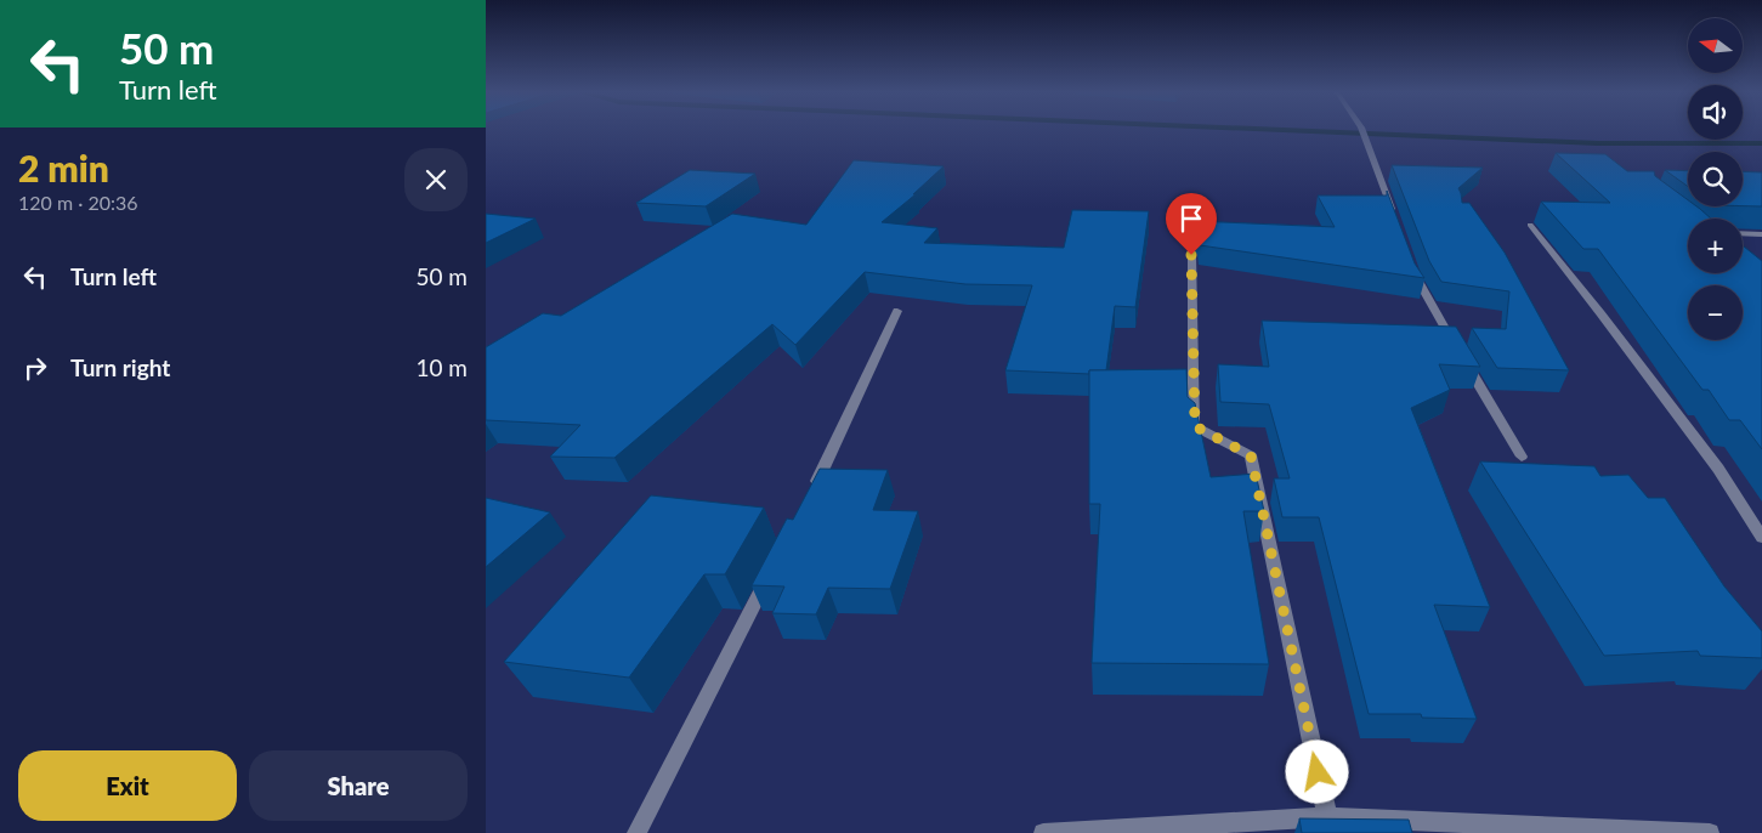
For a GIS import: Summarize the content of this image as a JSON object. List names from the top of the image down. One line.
{"north":"left","page":{"turn":["50 m","Turn left"],"map_buttons":["+","−"],"heading":["2 min","120 m · 20:36"],"list":[{"name":"Turn left","value":"50 m"},{"name":"Turn right","value":"10 m"}],"buttons":["Exit","Share"]}}
